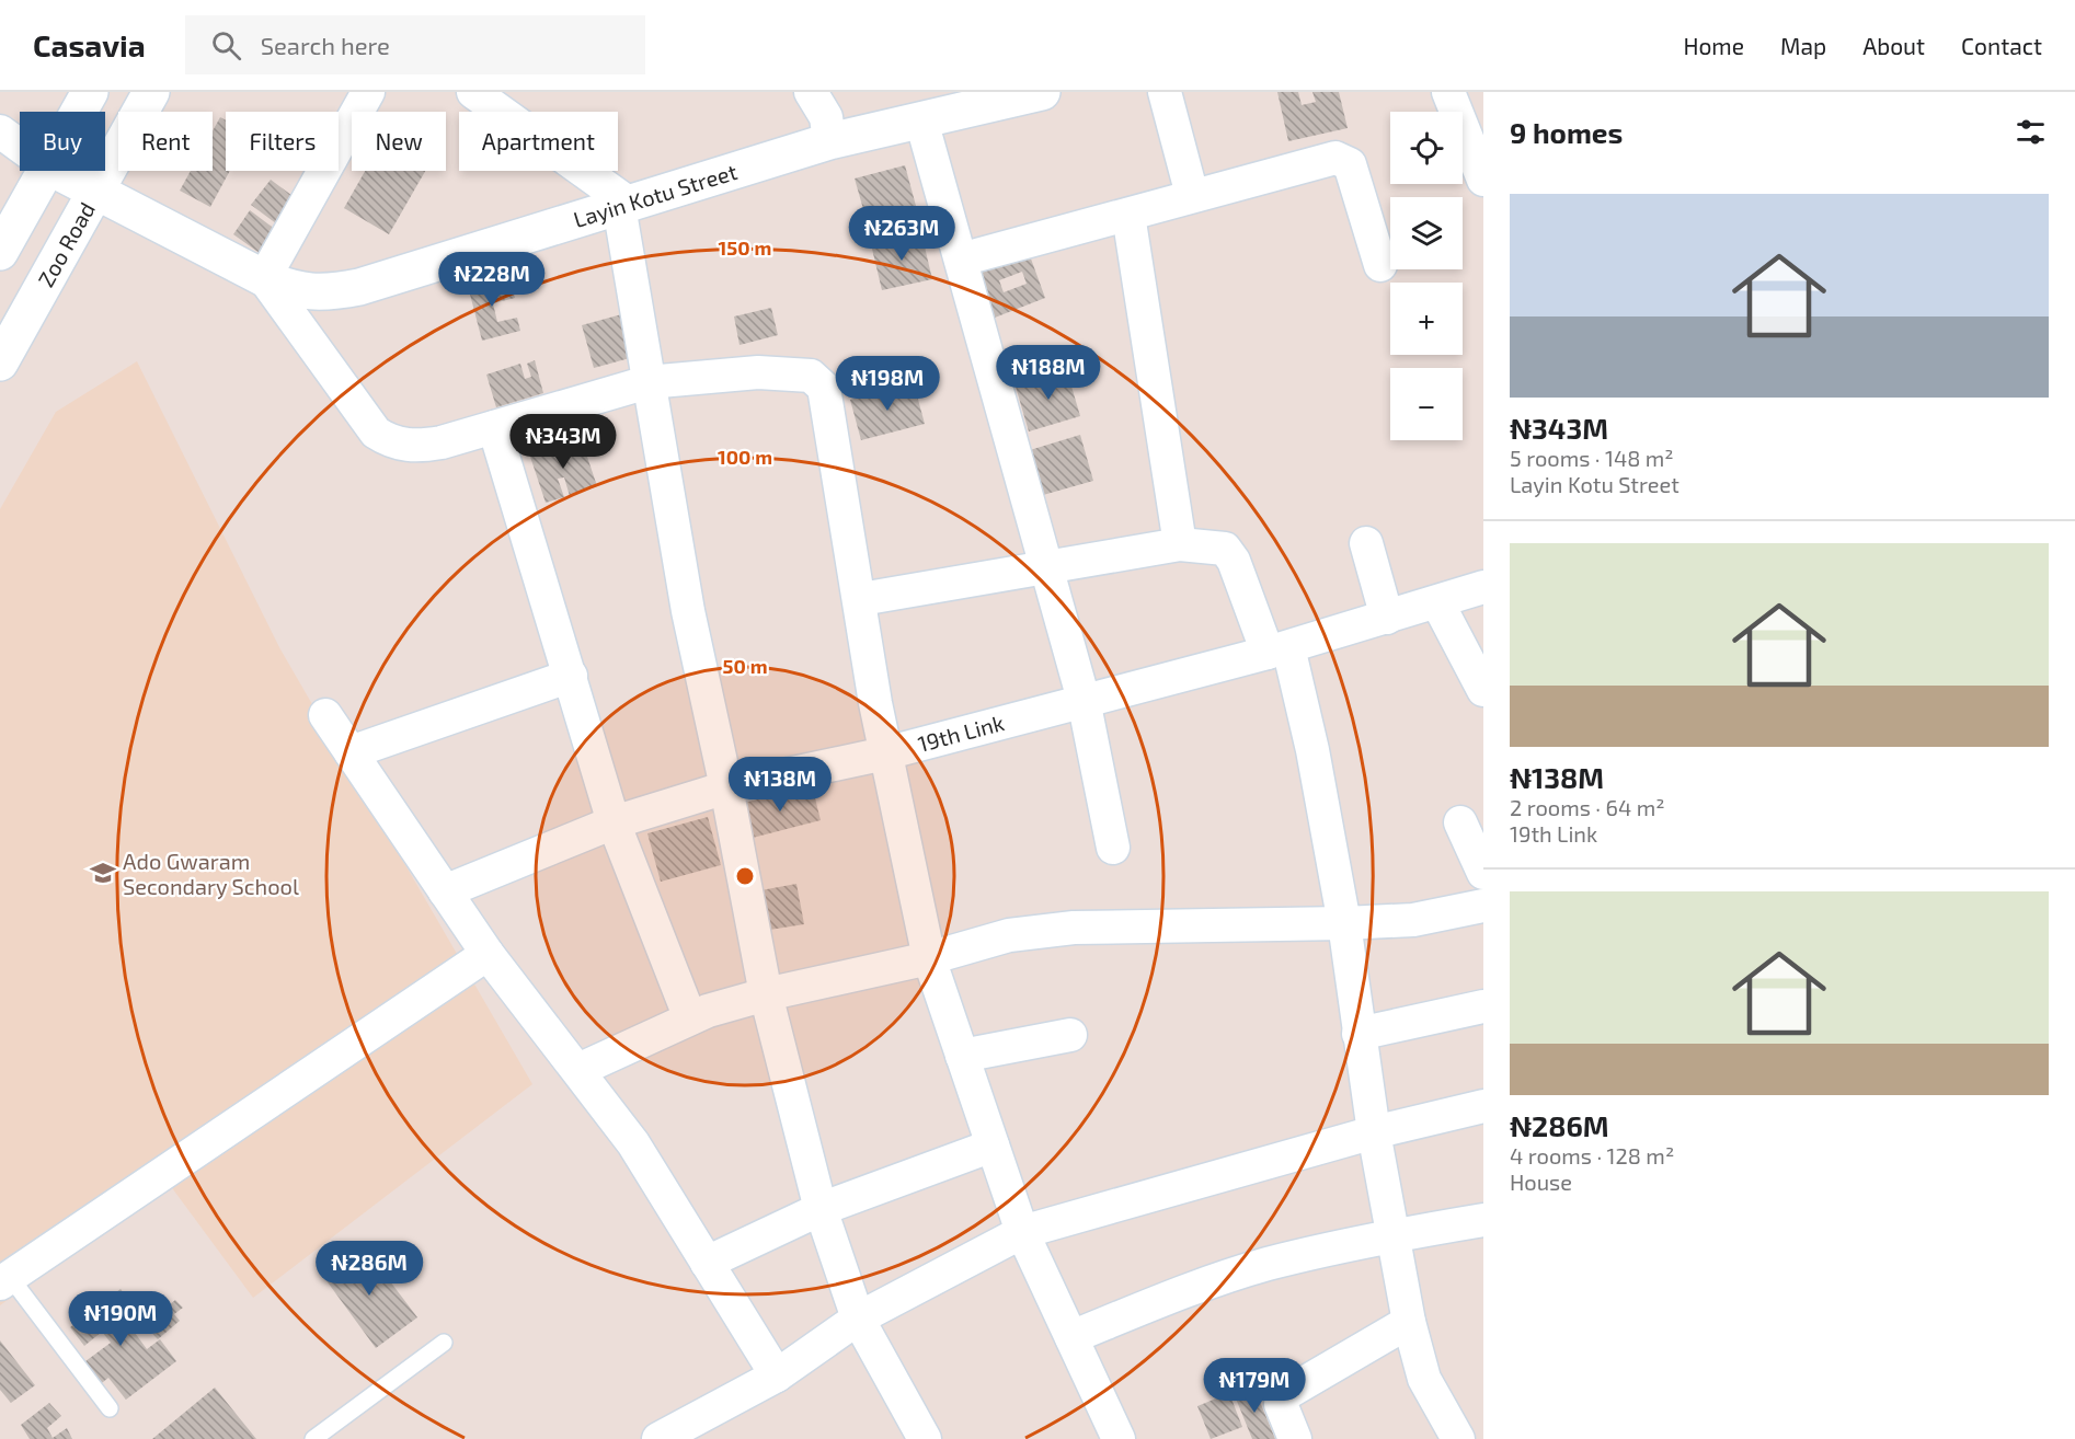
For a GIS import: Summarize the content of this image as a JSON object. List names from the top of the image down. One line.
{"streets":{"street":["Layin Kotu Street","Zoo Road","19th Link"]},"crossings":[["Layin Kotu Street","Zoo Road"]],"places":{"school or university":["Ado Gwaram Secondary School"]},"page":{"header":"Casavia","search":"Search here","nav":["Home","Map","About","Contact"],"heading":"9 homes","map_buttons":["+","−"],"chip":["Buy","Rent","Filters","New","Apartment"],"list":[{"name":"₦343M","note":"5 rooms · 148 m² · Layin Kotu Street"},{"name":"₦138M","note":"2 rooms · 64 m² · 19th Link"},{"name":"₦286M","note":"4 rooms · 128 m² · House"}],"price":["₦263M","₦228M","₦188M","₦198M","₦343M","₦138M","₦286M","₦190M","₦179M"]},"rings":["150 m","100 m","50 m"]}
